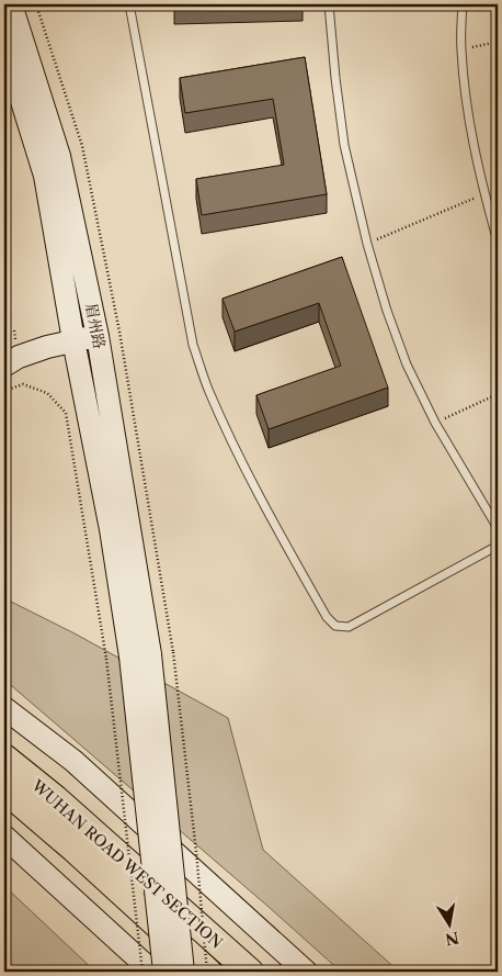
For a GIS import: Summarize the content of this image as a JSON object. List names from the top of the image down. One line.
{"streets":{"highway":["WUHAN ROAD WEST SECTION"],"main road":["眉州路"]},"north":"bottom"}
